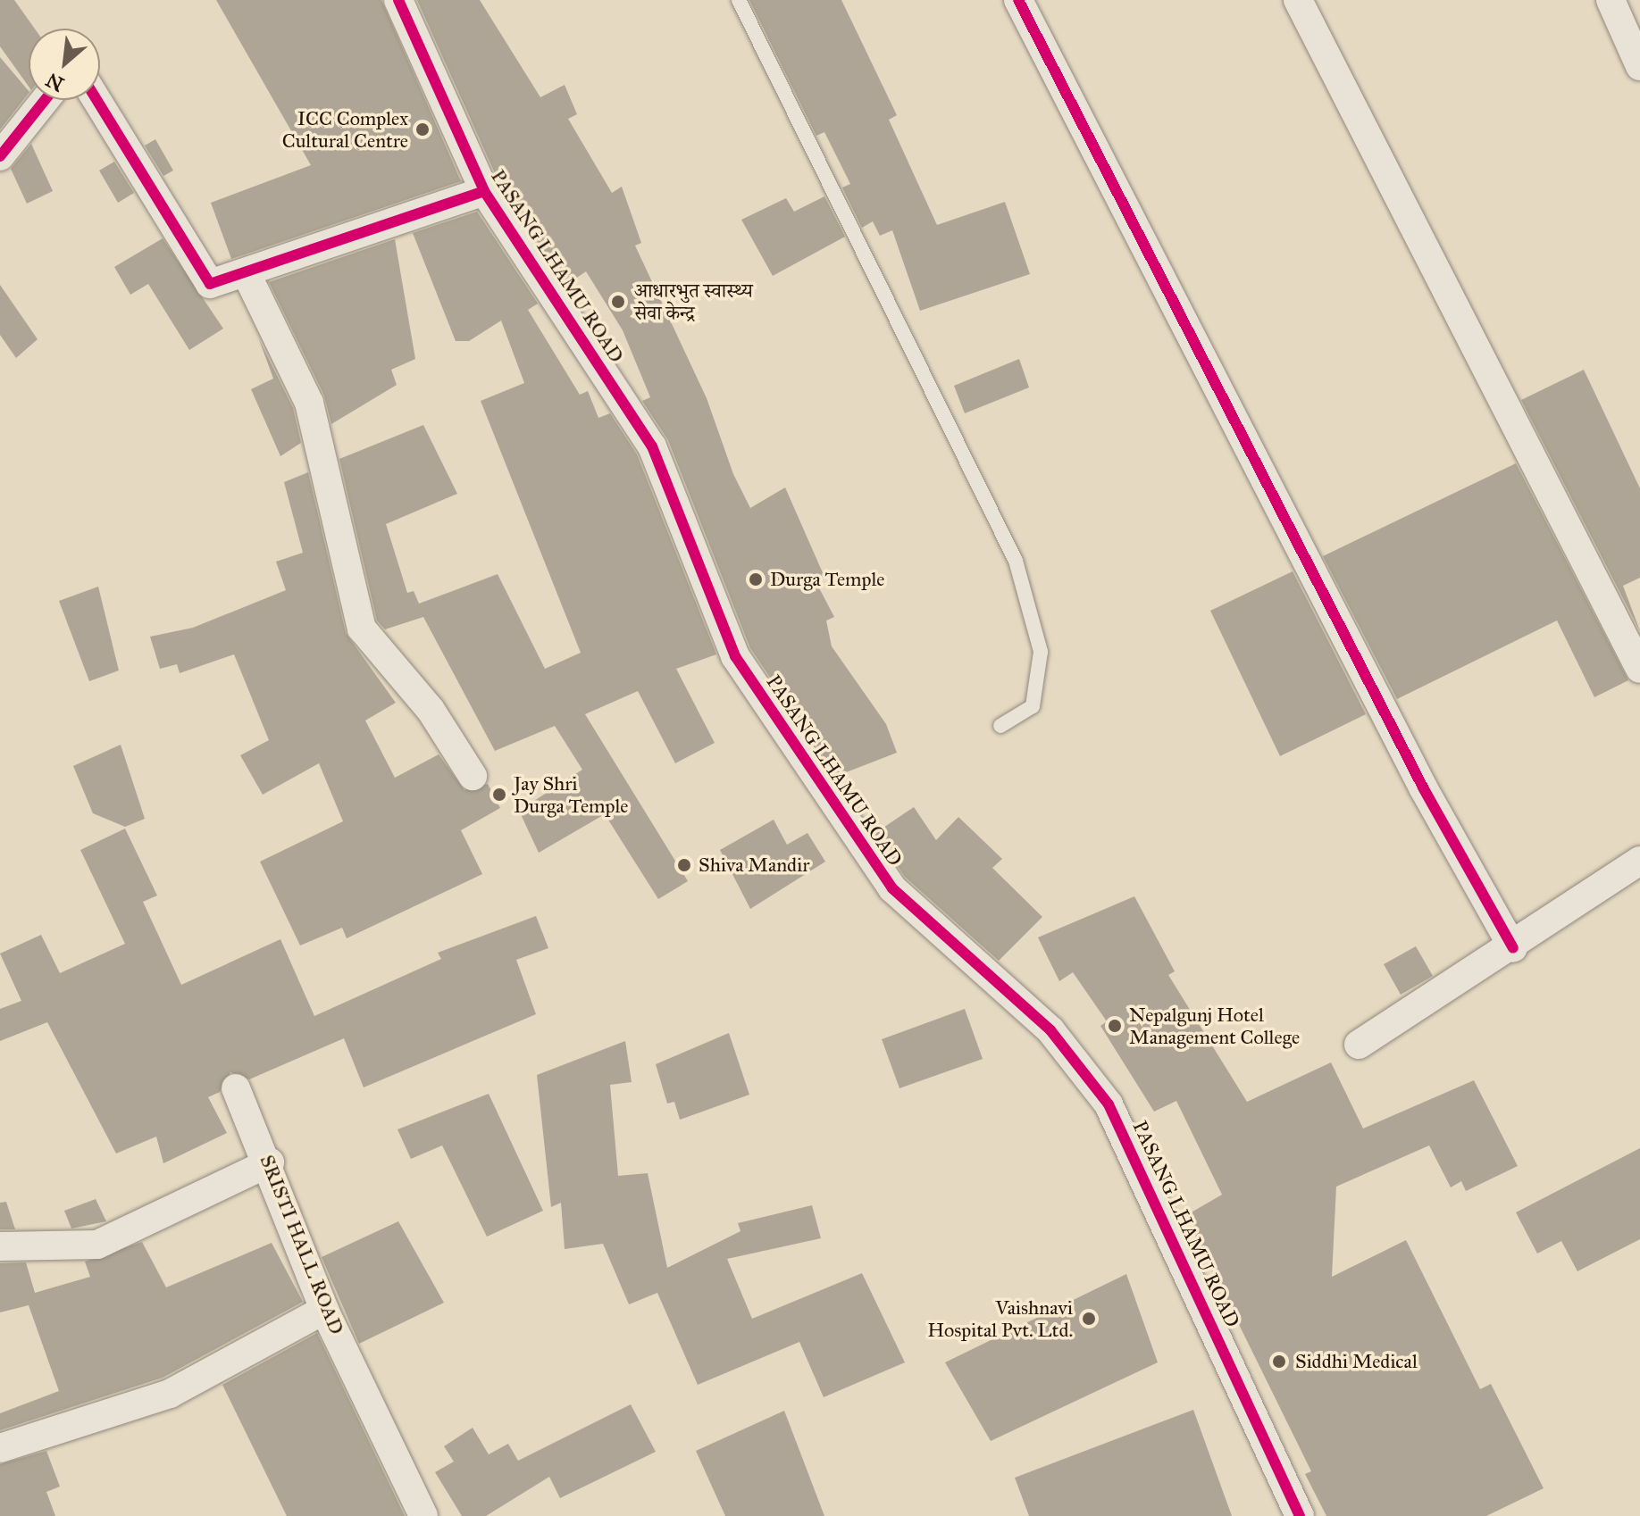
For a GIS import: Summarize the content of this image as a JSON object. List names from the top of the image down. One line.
{"streets":{"street":["PASANG LHAMU ROAD","SRISTI HALL ROAD"]},"places":["ICC Complex Cultural Centre","आधारभुत स्वास्थ्य सेवा केन्द्र","Durga Temple","Jay Shri Durga Temple","Shiva Mandir","Nepalgunj Hotel Management College","Vaishnavi Hospital Pvt. Ltd.","Siddhi Medical"],"north":"bottom left"}
